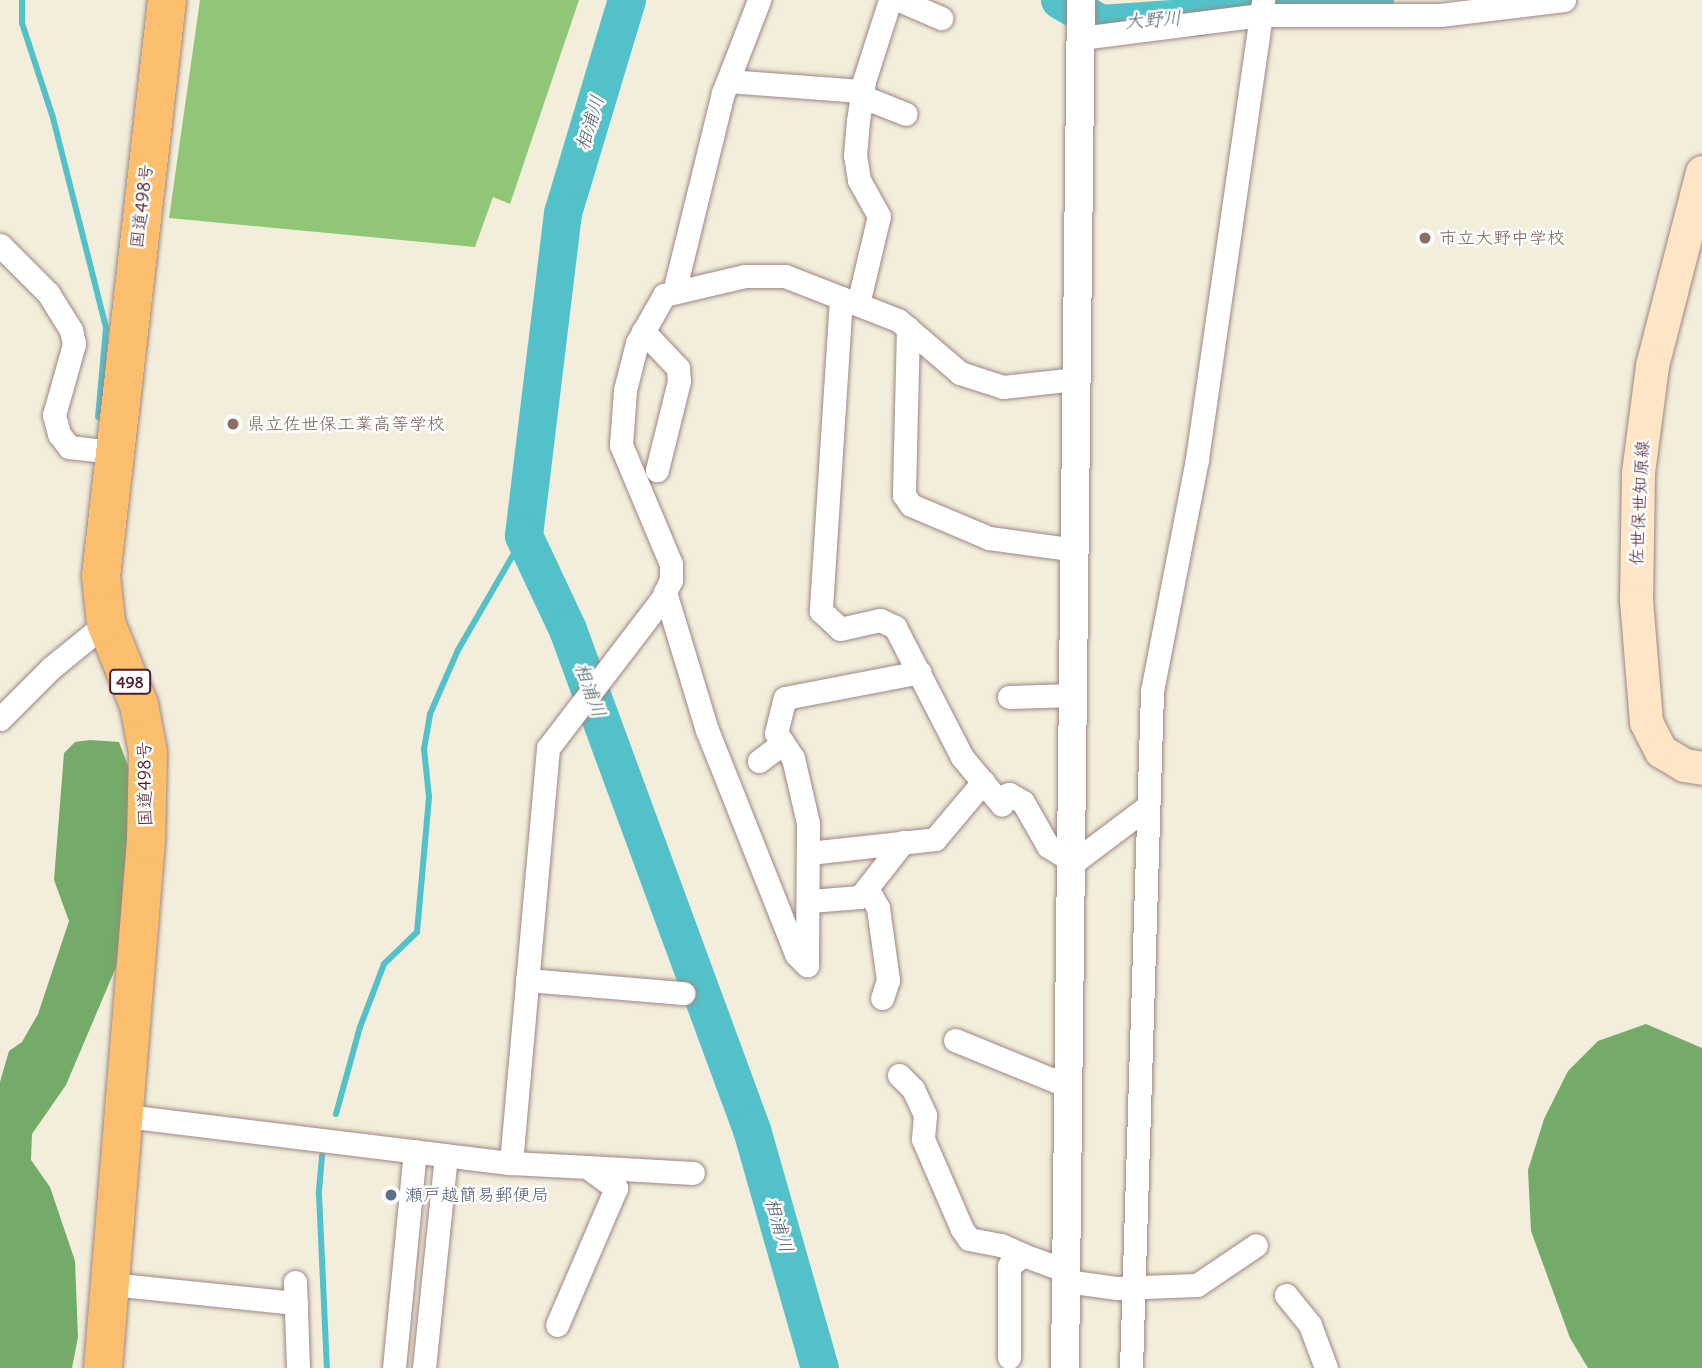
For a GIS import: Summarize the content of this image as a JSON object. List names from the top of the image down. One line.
{"streets":{"highway":["国道498号","498"],"main road":["佐世保世知原線"]},"water":["大野川","相浦川"],"places":["市立大野中学校","県立佐世保工業高等学校","瀬戸越簡易郵便局"]}
